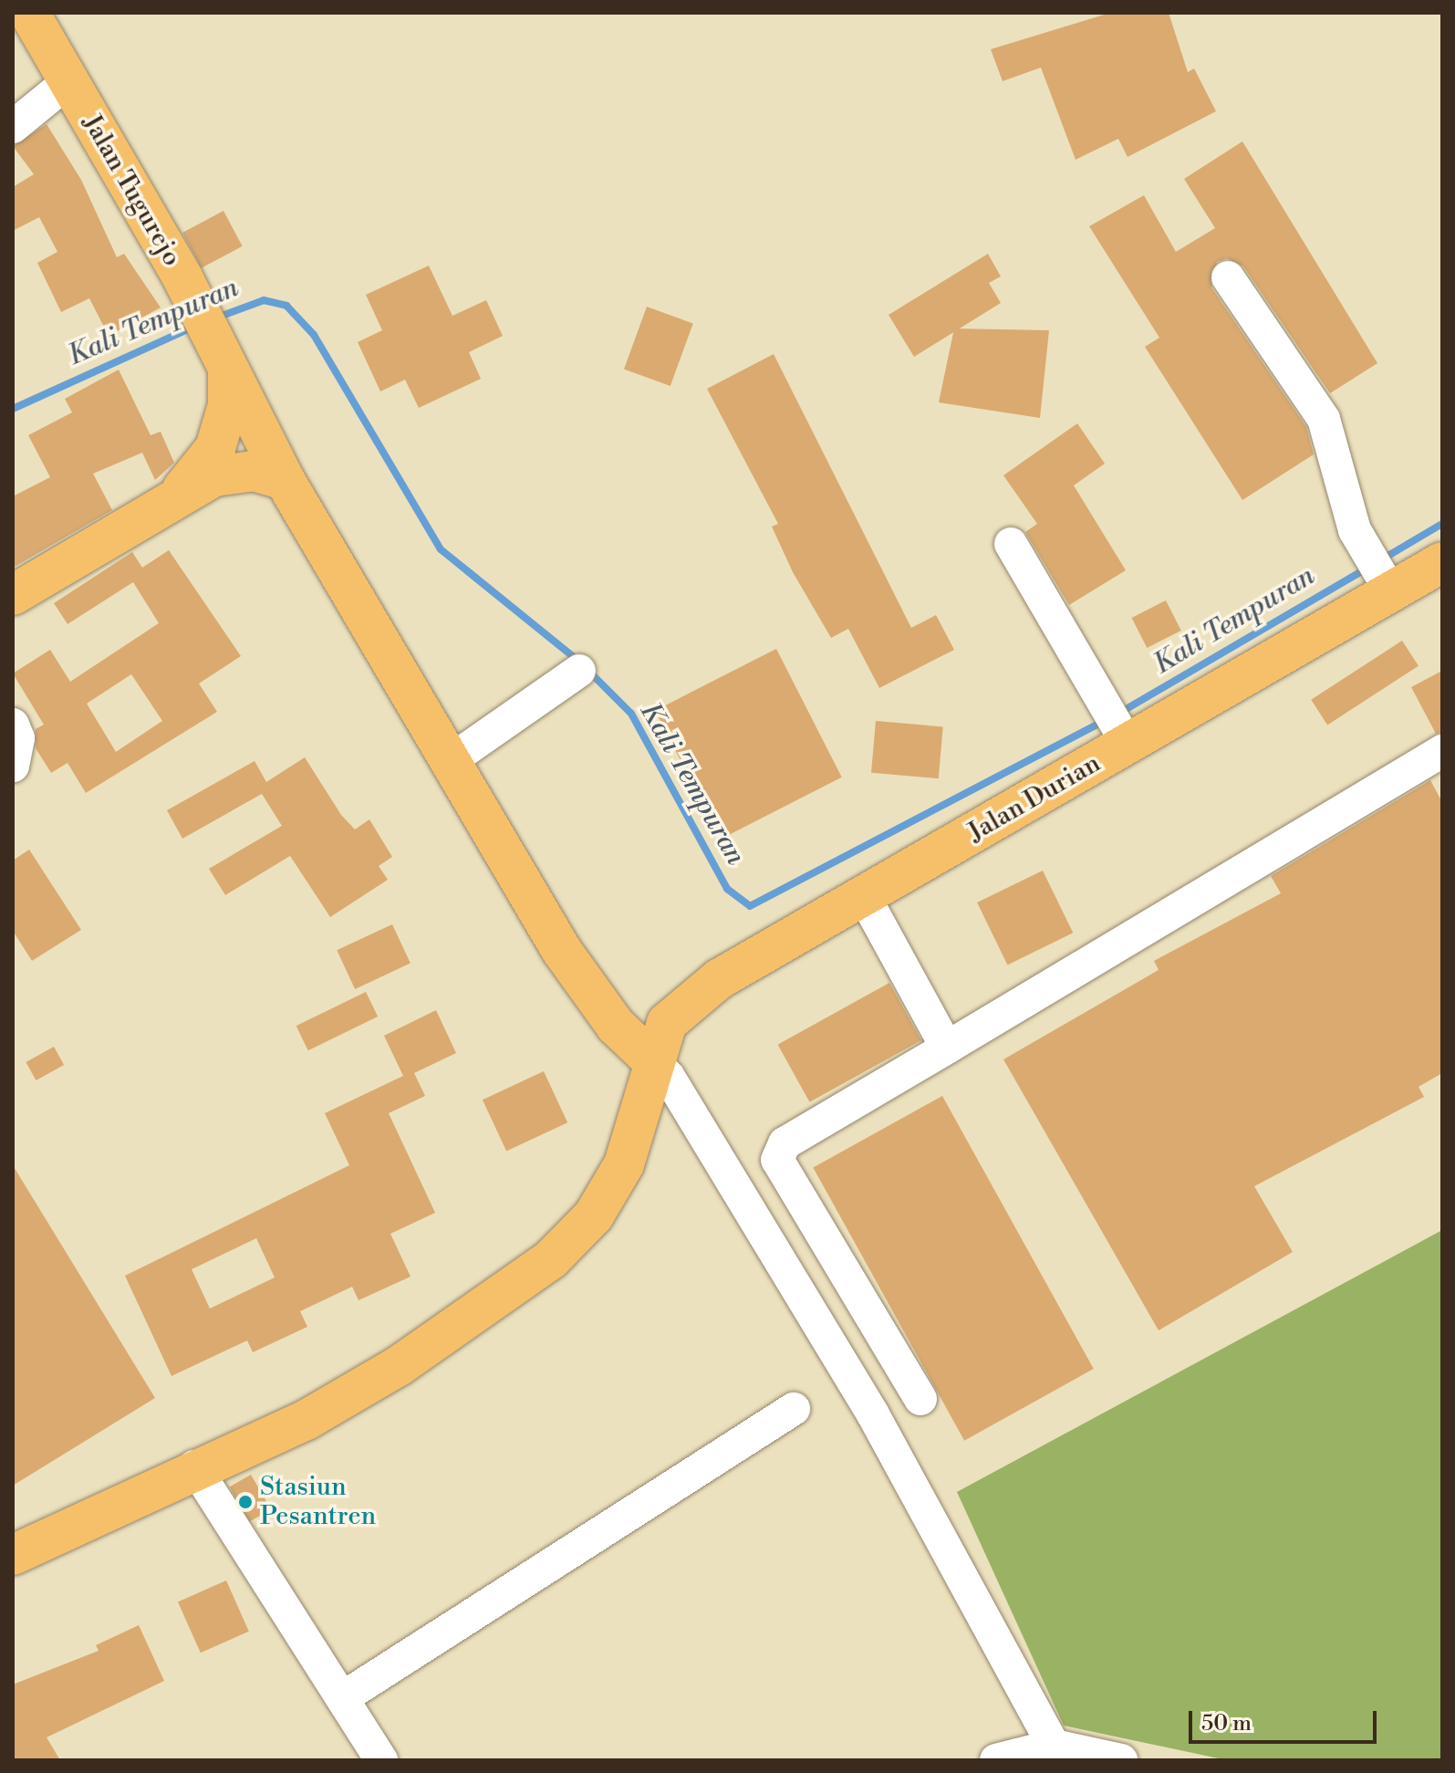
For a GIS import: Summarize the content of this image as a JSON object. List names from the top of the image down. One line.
{"streets":{"main road":["Jalan Tugurejo","Jalan Durian"]},"crossings":[["Jalan Tugurejo","Jalan Durian"]],"water":["Kali Tempuran"],"places":["Stasiun Pesantren"],"scale_bar":"50 m"}
